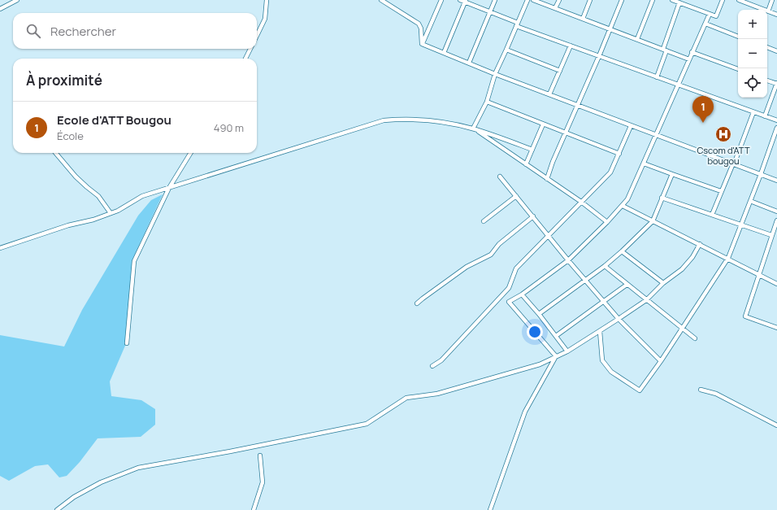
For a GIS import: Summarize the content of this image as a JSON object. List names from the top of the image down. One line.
{"places":{"hospital":["Cscom d'ATT bougou"]},"page":{"map_buttons":["+","−"],"search":"Rechercher","heading":"À proximité","pins":"1","list":[{"mark":"1","name":"Ecole d'ATT Bougou","note":"École","value":"490 m"}]}}
